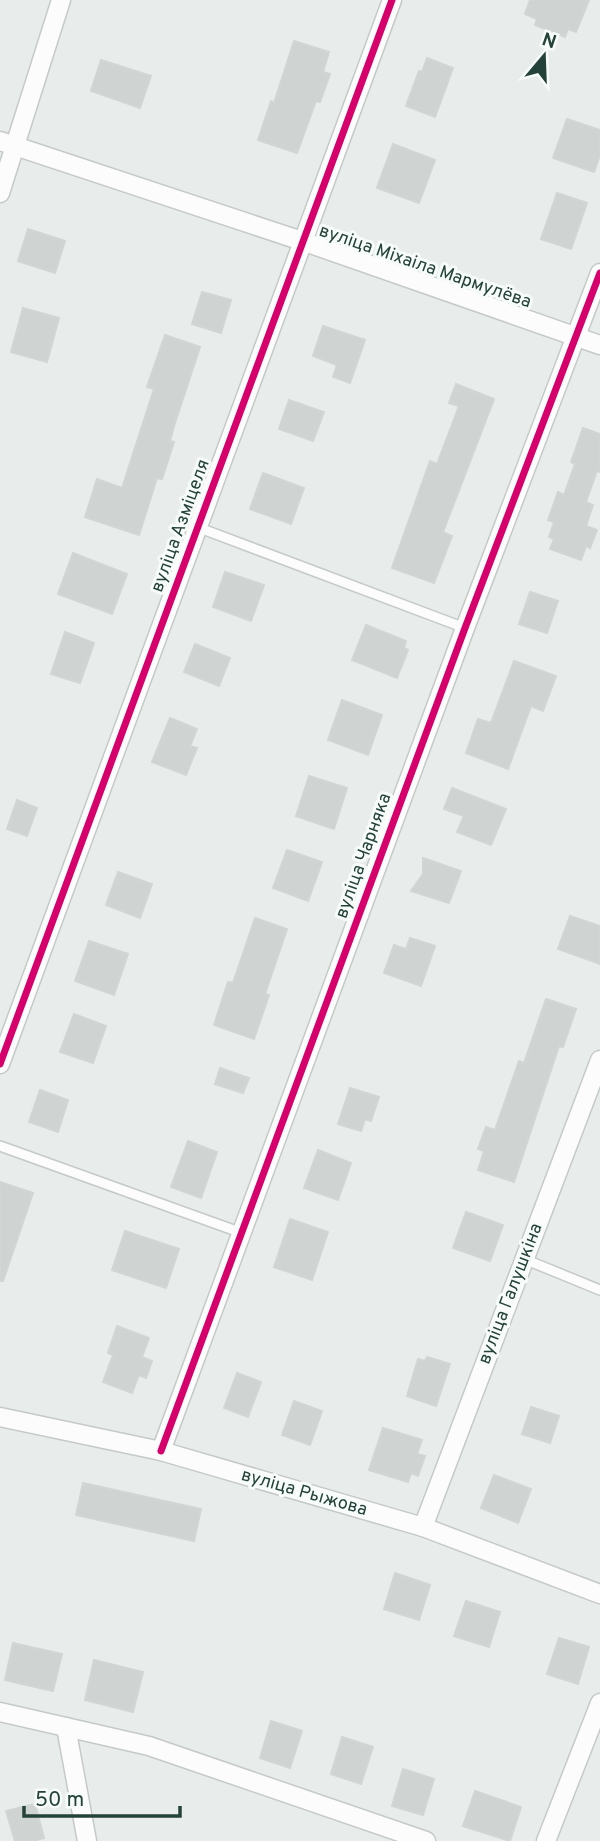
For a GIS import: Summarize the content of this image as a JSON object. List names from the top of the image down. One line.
{"streets":{"street":["вуліца Міхаіла Мармулёва","вуліца Азміцеля","вуліца Чарняка","вуліца Галушкіна","вуліца Рыжова"]},"crossings":[["вуліца Міхаіла Мармулёва","вуліца Азміцеля"],["вуліца Міхаіла Мармулёва","вуліца Чарняка"],["вуліца Чарняка","вуліца Рыжова"],["вуліца Галушкіна","вуліца Рыжова"]],"scale_bar":"50 m","north":"top"}
